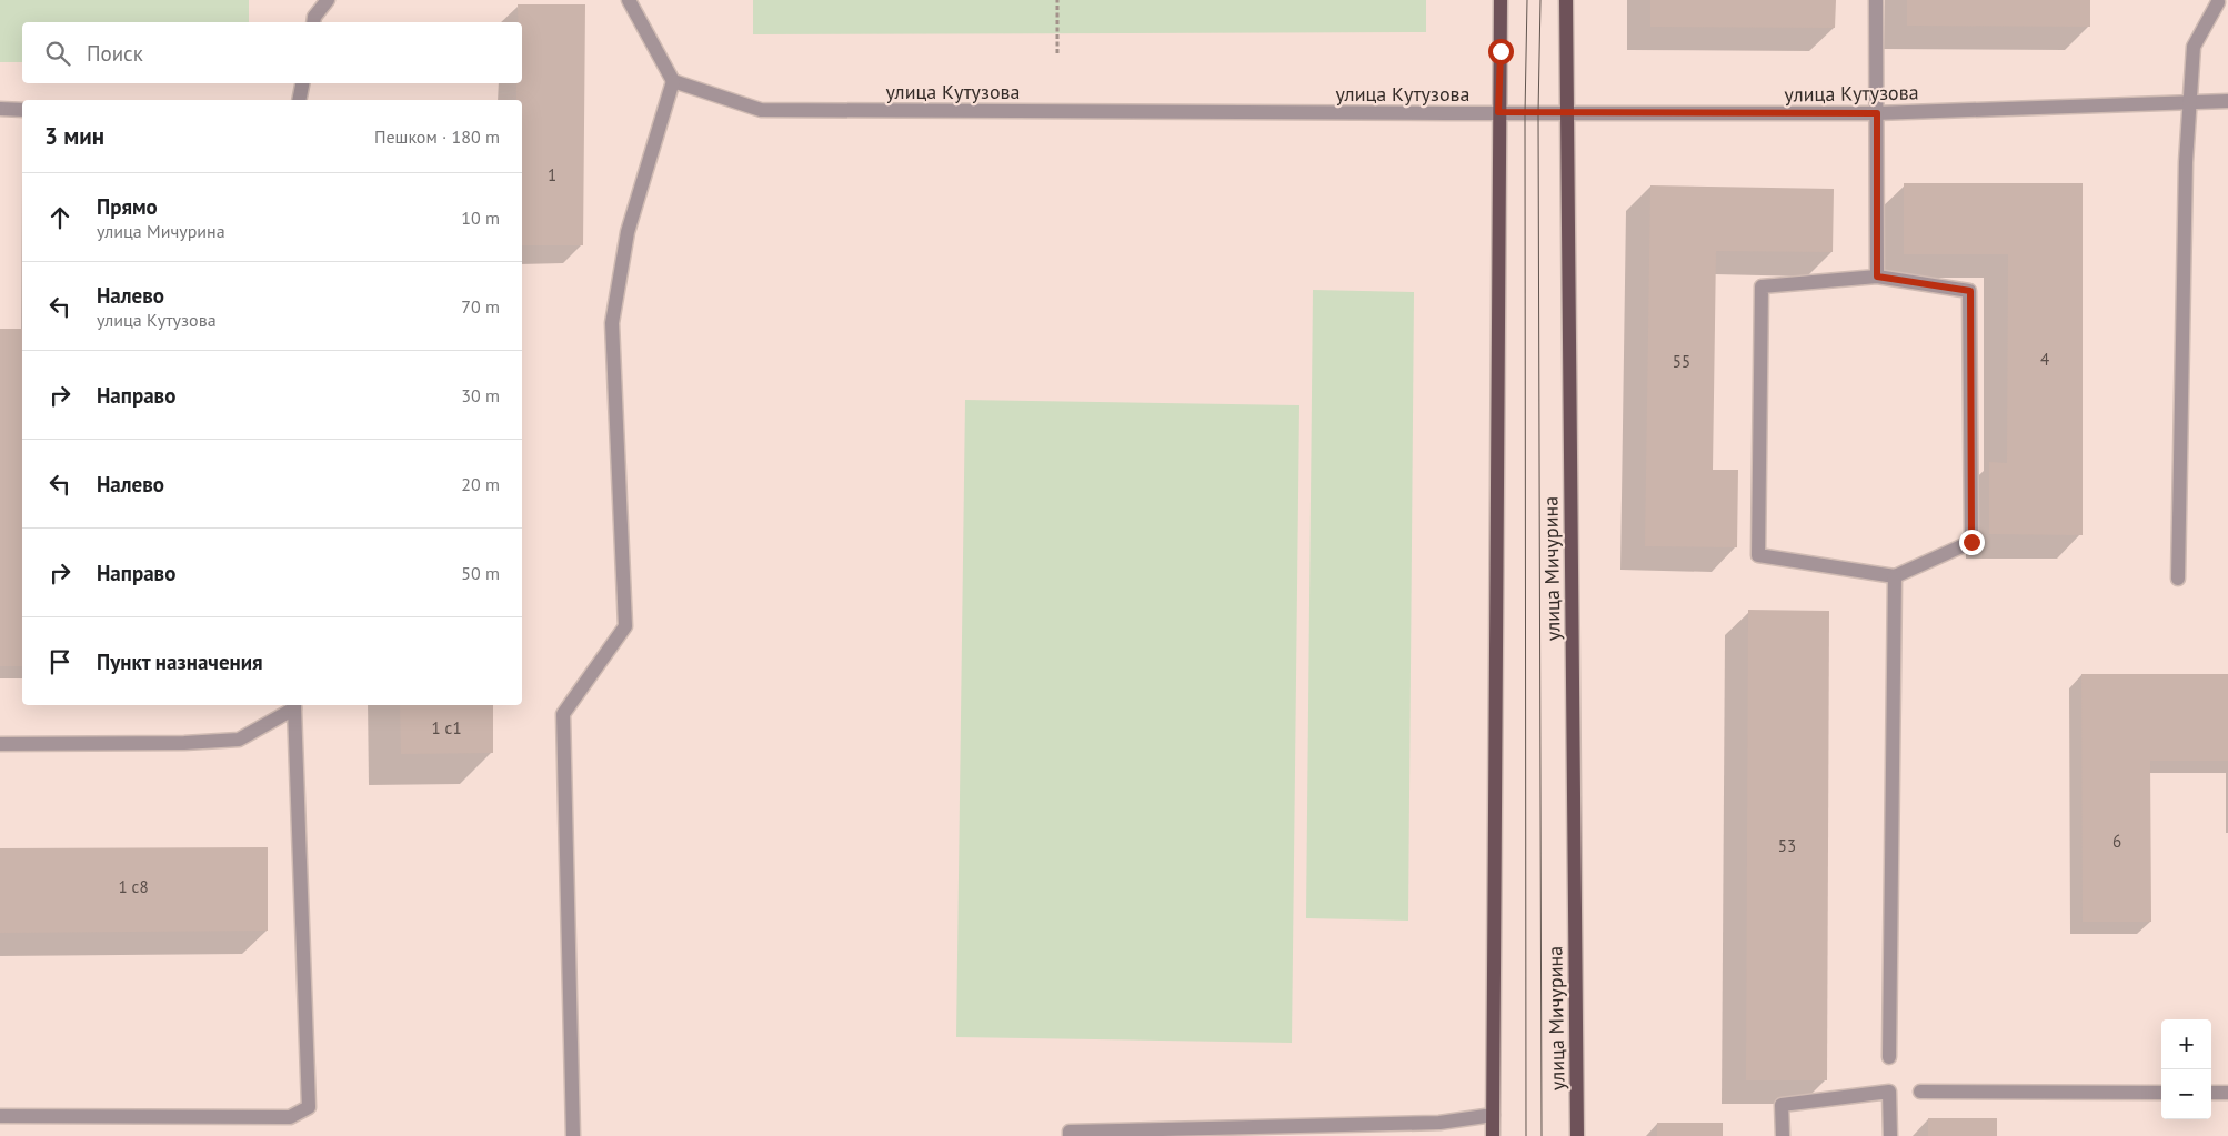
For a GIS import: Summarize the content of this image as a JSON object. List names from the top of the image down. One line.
{"streets":{"main road":["улица Мичурина"],"street":["улица Кутузова"]},"crossings":[["улица Кутузова","улица Мичурина"]],"house_numbers":["1","4","55","1 с1","6","53","1 с8"],"page":{"search":"Поиск","heading":["3 мин","Пешком · 180 m"],"list":[["Прямо","улица Мичурина","10 m"],["Налево","улица Кутузова","70 m"],["Направо","30 m"],["Налево","20 m"],["Направо","50 m"],"Пункт назначения"],"map_buttons":["+","−"]}}
